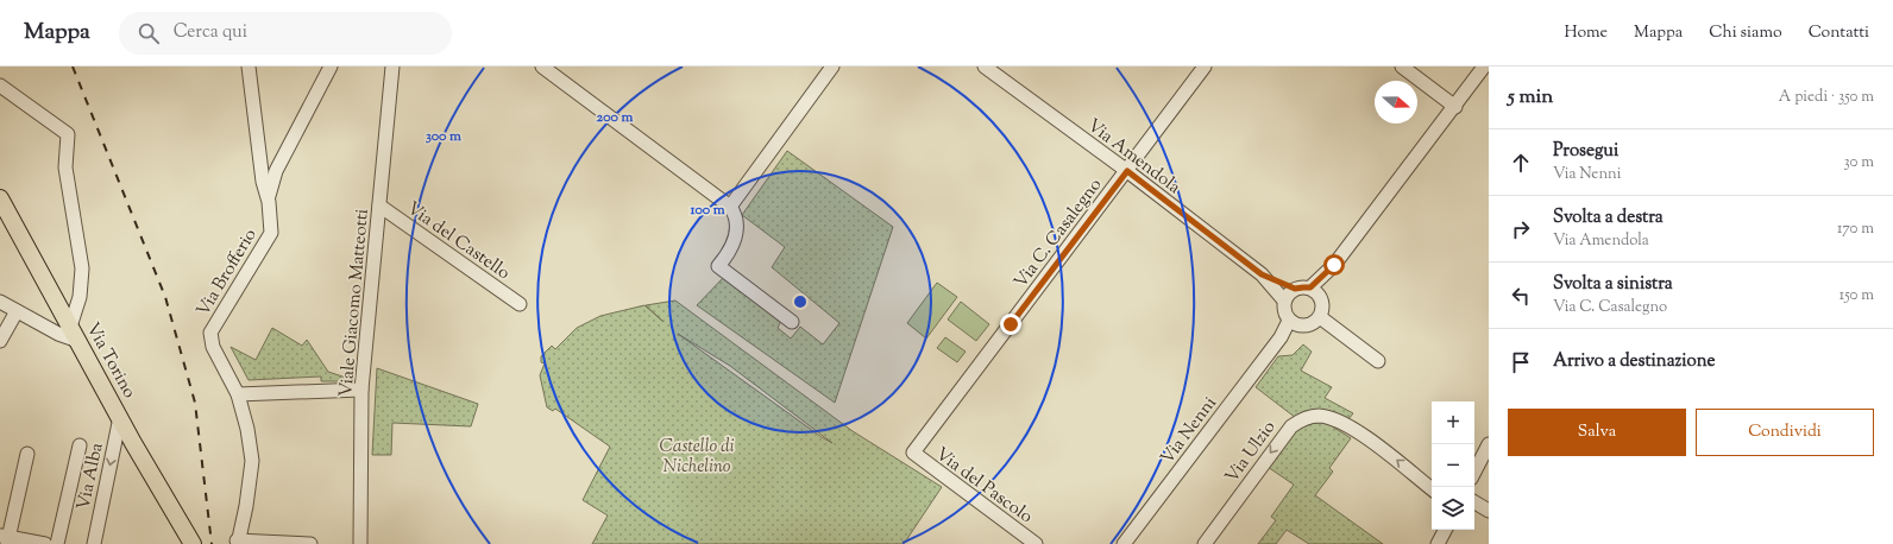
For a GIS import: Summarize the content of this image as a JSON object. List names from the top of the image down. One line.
{"streets":{"main road":["Via Torino"],"street":["Via Amendola","Via C. Casalegno","Via del Castello","Via Brofferio","Viale Giacomo Matteotti","Via Nenni","Via Ulzio","Via Alba","Via del Pascolo"]},"crossings":[["Via Amendola","Via C. Casalegno"],["Via Amendola","Via Nenni"],["Via C. Casalegno","Via del Pascolo"],["Via del Castello","Viale Giacomo Matteotti"],["Via Torino","Via Alba"]],"parks":["Castello di Nichelino"],"north":"right","page":{"header":"Mappa","search":"Cerca qui","nav":["Home","Mappa","Chi siamo","Contatti"],"heading":["5 min","A piedi · 350 m"],"list":[["Prosegui","Via Nenni","30 m"],["Svolta a destra","Via Amendola","170 m"],["Svolta a sinistra","Via C. Casalegno","150 m"],"Arrivo a destinazione"],"buttons":["Salva","Condividi"],"map_buttons":["+","−"]},"rings":["200 m","300 m","100 m"]}
